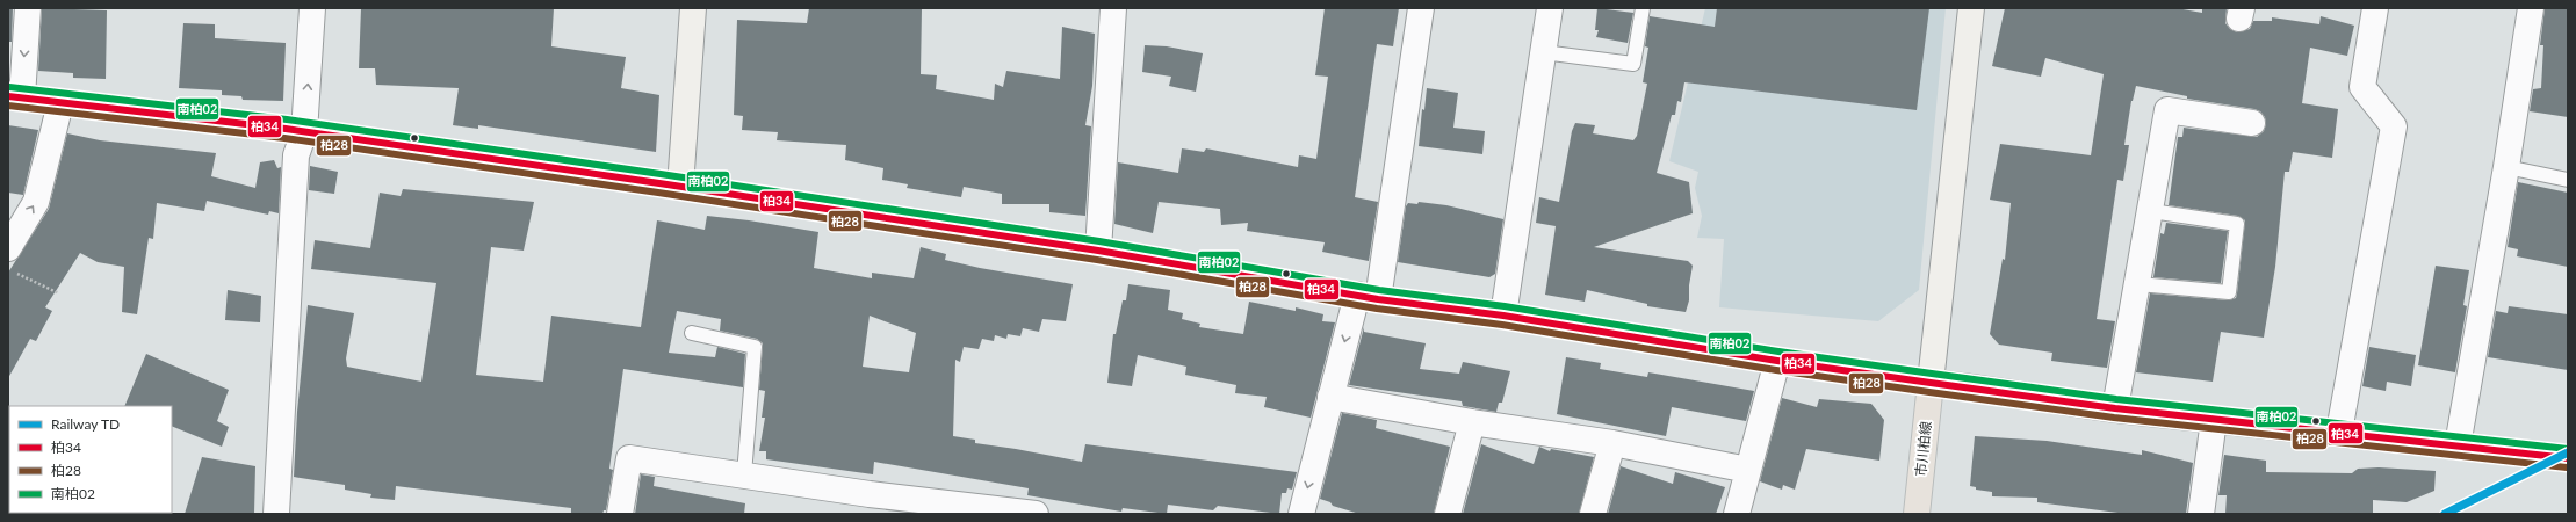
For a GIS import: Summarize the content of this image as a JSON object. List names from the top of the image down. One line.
{"streets":{"main road":["市川柏線"]},"lines":["transit line 南柏02","transit line 柏34","transit line 柏28","rail line TD"],"legend":["Railway TD","柏34","柏28","南柏02"]}
